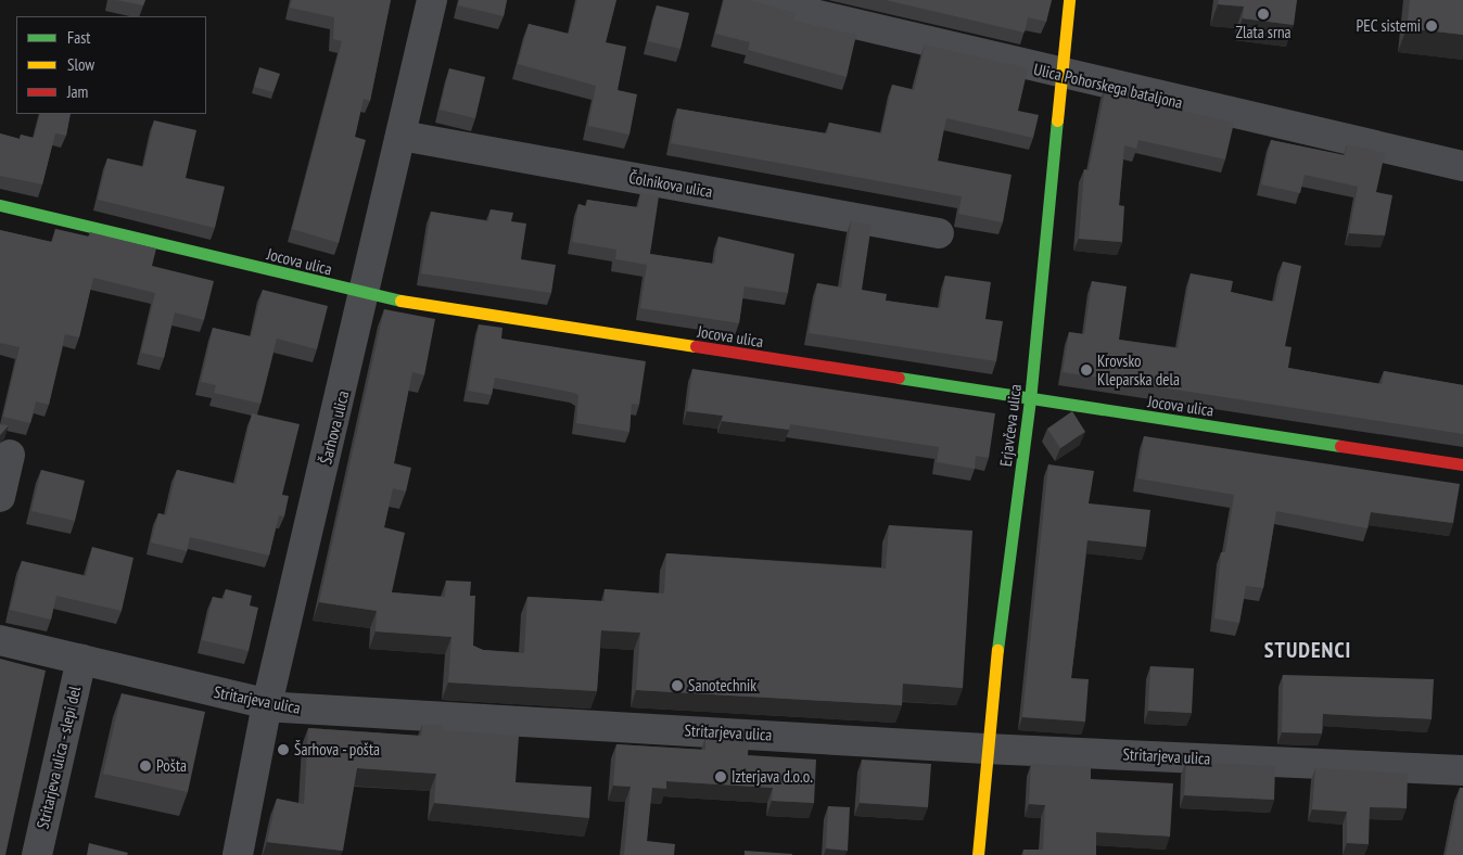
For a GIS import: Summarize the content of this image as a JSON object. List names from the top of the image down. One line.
{"streets":{"street":["Ulica Pohorskega bataljona","Čolnikova ulica","Jocova ulica","Erjavčeva ulica","Šarhova ulica","Stritarjeva ulica","Stritarjeva ulica - slepi del"]},"crossings":[["Ulica Pohorskega bataljona","Erjavčeva ulica"],["Čolnikova ulica","Šarhova ulica"],["Jocova ulica","Erjavčeva ulica"],["Jocova ulica","Šarhova ulica"],["Erjavčeva ulica","Stritarjeva ulica"],["Šarhova ulica","Stritarjeva ulica"],["Stritarjeva ulica","Stritarjeva ulica - slepi del"]],"districts":["STUDENCI"],"places":["Zlata srna","PEC sistemi","Krovsko Kleparska dela","Sanotechnik","Šarhova - pošta","Pošta","Izterjava d.o.o."],"legend":["Fast","Slow","Jam"]}
